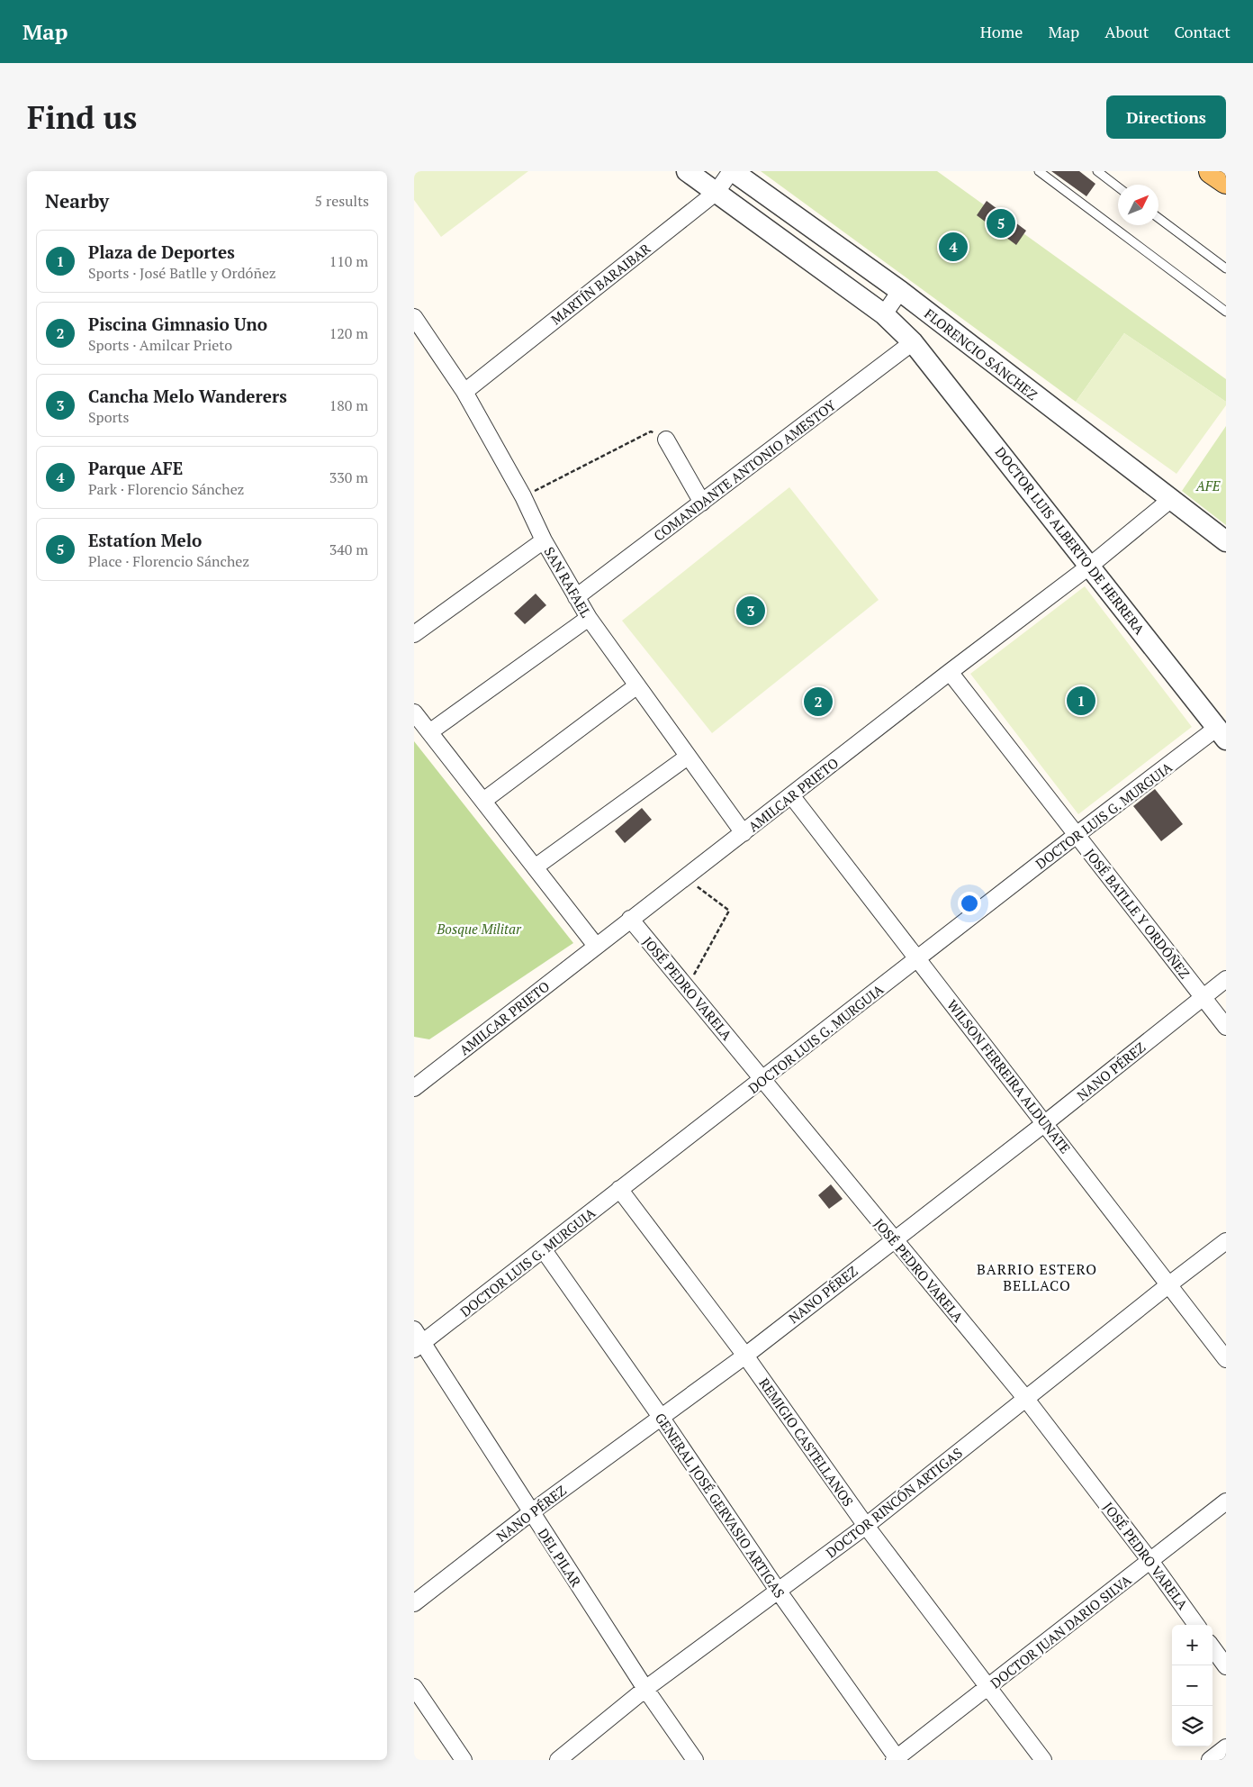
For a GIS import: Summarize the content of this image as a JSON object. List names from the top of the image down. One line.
{"streets":{"street":["MARTÍN BARAIBAR","FLORENCIO SÁNCHEZ","COMANDANTE ANTONIO AMESTOY","DOCTOR LUIS ALBERTO DE HERRERA","SAN RAFAEL","AMILCAR PRIETO","DOCTOR LUIS G. MURGUIA","JOSÉ BATLLE Y ORDÓÑEZ","JOSÉ PEDRO VARELA","NANO PÉREZ","WILSON FERREIRA ALDUNATE","REMIGIO CASTELLANOS","DOCTOR RINCÓN ARTIGAS","GENERAL JOSÉ GERVASIO ARTIGAS","DEL PILAR","DOCTOR JUAN DARIO SILVA"]},"crossings":[["MARTÍN BARAIBAR","FLORENCIO SÁNCHEZ"],["MARTÍN BARAIBAR","SAN RAFAEL"],["FLORENCIO SÁNCHEZ","AMILCAR PRIETO"],["COMANDANTE ANTONIO AMESTOY","DOCTOR LUIS ALBERTO DE HERRERA"],["COMANDANTE ANTONIO AMESTOY","SAN RAFAEL"],["DOCTOR LUIS ALBERTO DE HERRERA","AMILCAR PRIETO"],["DOCTOR LUIS ALBERTO DE HERRERA","DOCTOR LUIS G. MURGUIA"],["SAN RAFAEL","AMILCAR PRIETO"],["AMILCAR PRIETO","JOSÉ BATLLE Y ORDÓÑEZ"],["AMILCAR PRIETO","JOSÉ PEDRO VARELA"],["AMILCAR PRIETO","WILSON FERREIRA ALDUNATE"],["DOCTOR LUIS G. MURGUIA","JOSÉ BATLLE Y ORDÓÑEZ"],["DOCTOR LUIS G. MURGUIA","JOSÉ PEDRO VARELA"],["DOCTOR LUIS G. MURGUIA","WILSON FERREIRA ALDUNATE"],["DOCTOR LUIS G. MURGUIA","REMIGIO CASTELLANOS"],["DOCTOR LUIS G. MURGUIA","GENERAL JOSÉ GERVASIO ARTIGAS"],["DOCTOR LUIS G. MURGUIA","DEL PILAR"],["JOSÉ BATLLE Y ORDÓÑEZ","NANO PÉREZ"],["JOSÉ PEDRO VARELA","NANO PÉREZ"],["JOSÉ PEDRO VARELA","DOCTOR RINCÓN ARTIGAS"],["JOSÉ PEDRO VARELA","DOCTOR JUAN DARIO SILVA"],["NANO PÉREZ","WILSON FERREIRA ALDUNATE"],["NANO PÉREZ","REMIGIO CASTELLANOS"],["NANO PÉREZ","GENERAL JOSÉ GERVASIO ARTIGAS"],["NANO PÉREZ","DEL PILAR"],["WILSON FERREIRA ALDUNATE","DOCTOR RINCÓN ARTIGAS"],["REMIGIO CASTELLANOS","DOCTOR RINCÓN ARTIGAS"],["REMIGIO CASTELLANOS","DOCTOR JUAN DARIO SILVA"],["DOCTOR RINCÓN ARTIGAS","GENERAL JOSÉ GERVASIO ARTIGAS"],["DOCTOR RINCÓN ARTIGAS","DEL PILAR"],["GENERAL JOSÉ GERVASIO ARTIGAS","DOCTOR JUAN DARIO SILVA"]],"districts":["BARRIO ESTERO BELLACO"],"parks":["AFE","Bosque Militar"],"north":"top right","page":{"header":"Map","nav":["Home","Map","About","Contact"],"buttons":"Directions","title":"Find us","heading":["Nearby","5 results"],"pins":["5","4","3","1","2"],"list":[{"mark":"1","name":"Plaza de Deportes","note":"Sports · José Batlle y Ordóñez","value":"110 m"},{"mark":"2","name":"Piscina Gimnasio Uno","note":"Sports · Amilcar Prieto","value":"120 m"},{"mark":"3","name":"Cancha Melo Wanderers","note":"Sports","value":"180 m"},{"mark":"4","name":"Parque AFE","note":"Park · Florencio Sánchez","value":"330 m"},{"mark":"5","name":"Estatíon Melo","note":"Place · Florencio Sánchez","value":"340 m"}],"map_buttons":["+","−"]}}
